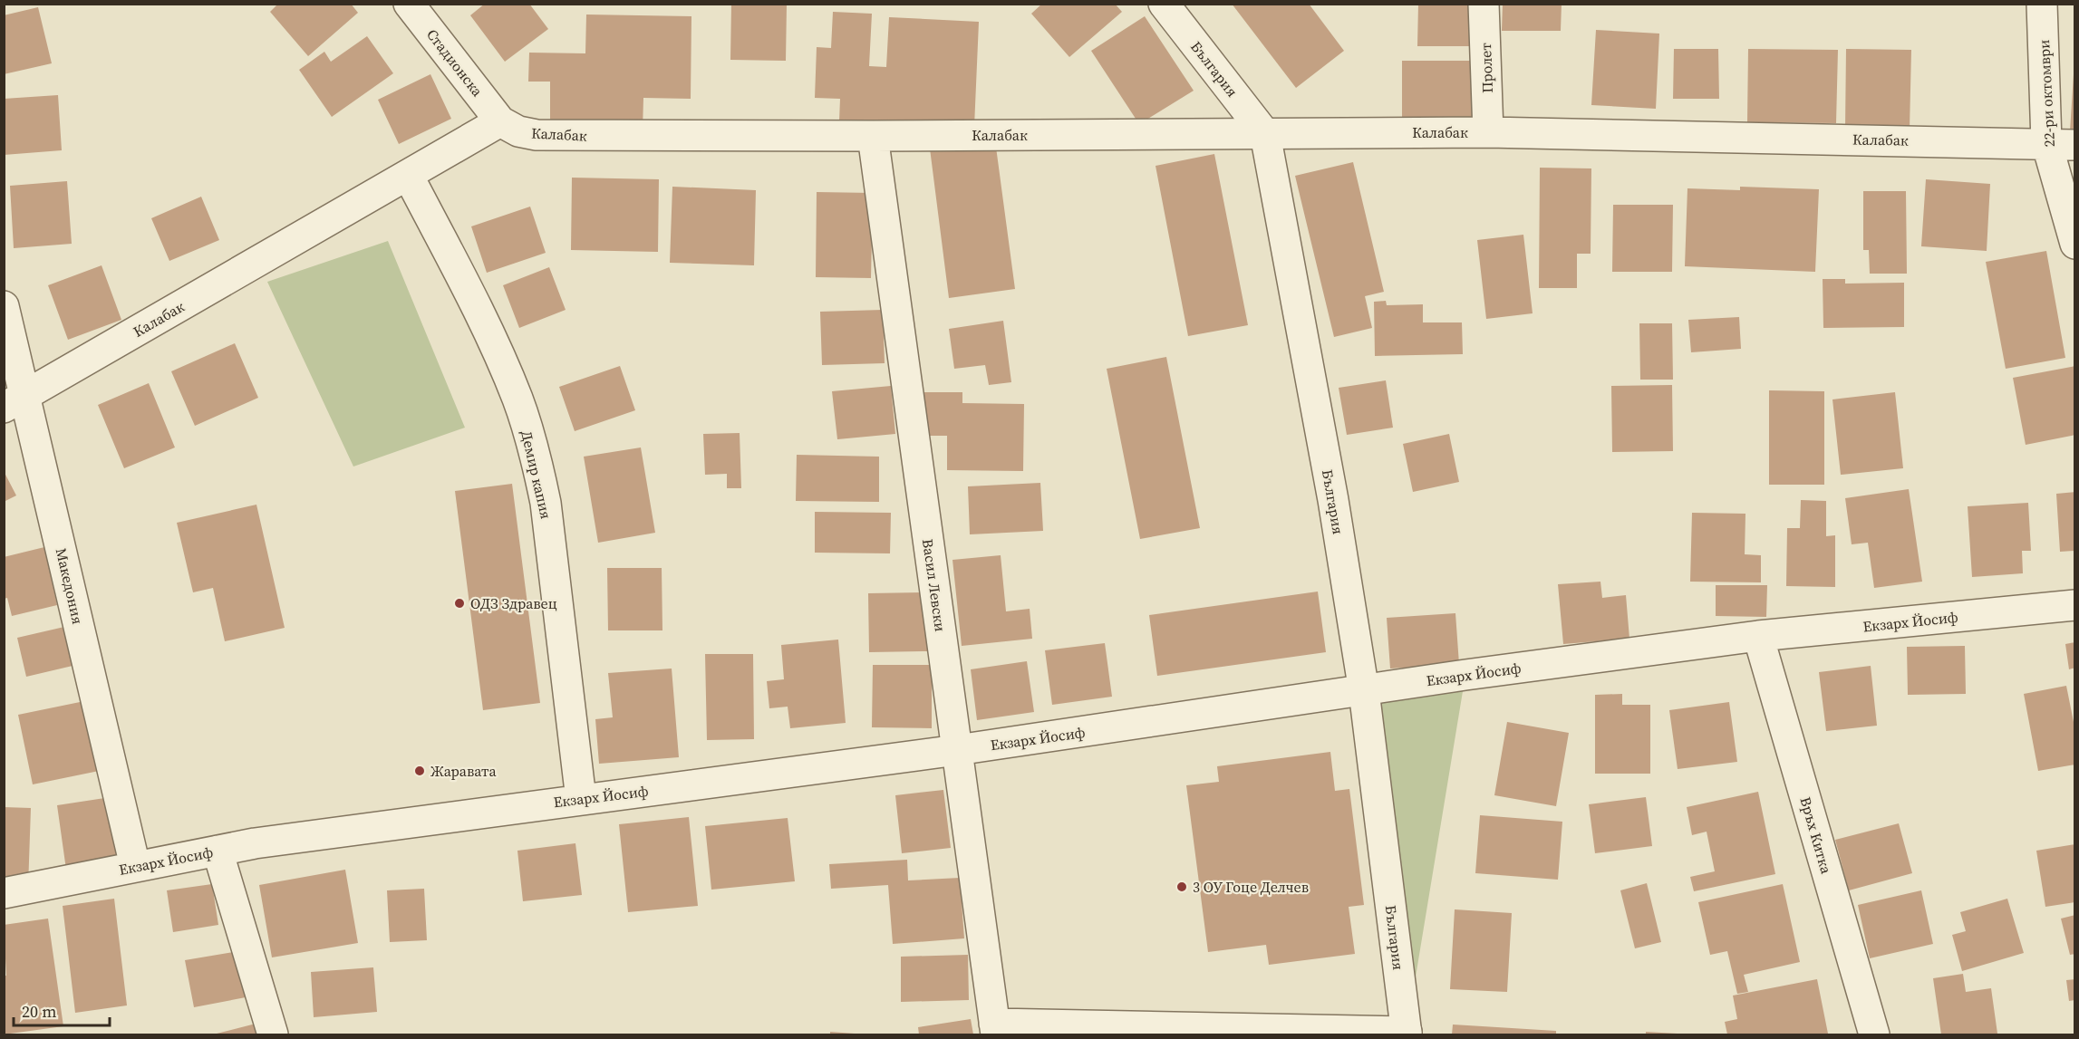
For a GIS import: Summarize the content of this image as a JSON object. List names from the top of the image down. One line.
{"streets":{"street":["Стадионска","Пролет","България","22-ри октомври","Калабак","Демир капия","Васил Левски","Македония","Екзарх Йосиф","Връх Китка"]},"crossings":[["Стадионска","Калабак"],["Пролет","Калабак"],["България","Калабак"],["България","Екзарх Йосиф"],["22-ри октомври","Калабак"],["Калабак","Демир капия"],["Калабак","Васил Левски"],["Калабак","Македония"],["Демир капия","Екзарх Йосиф"],["Васил Левски","Екзарх Йосиф"],["Македония","Екзарх Йосиф"],["Екзарх Йосиф","Връх Китка"]],"places":["ОДЗ Здравец","Жаравата","3 ОУ Гоце Делчев"],"scale_bar":"20 m"}
